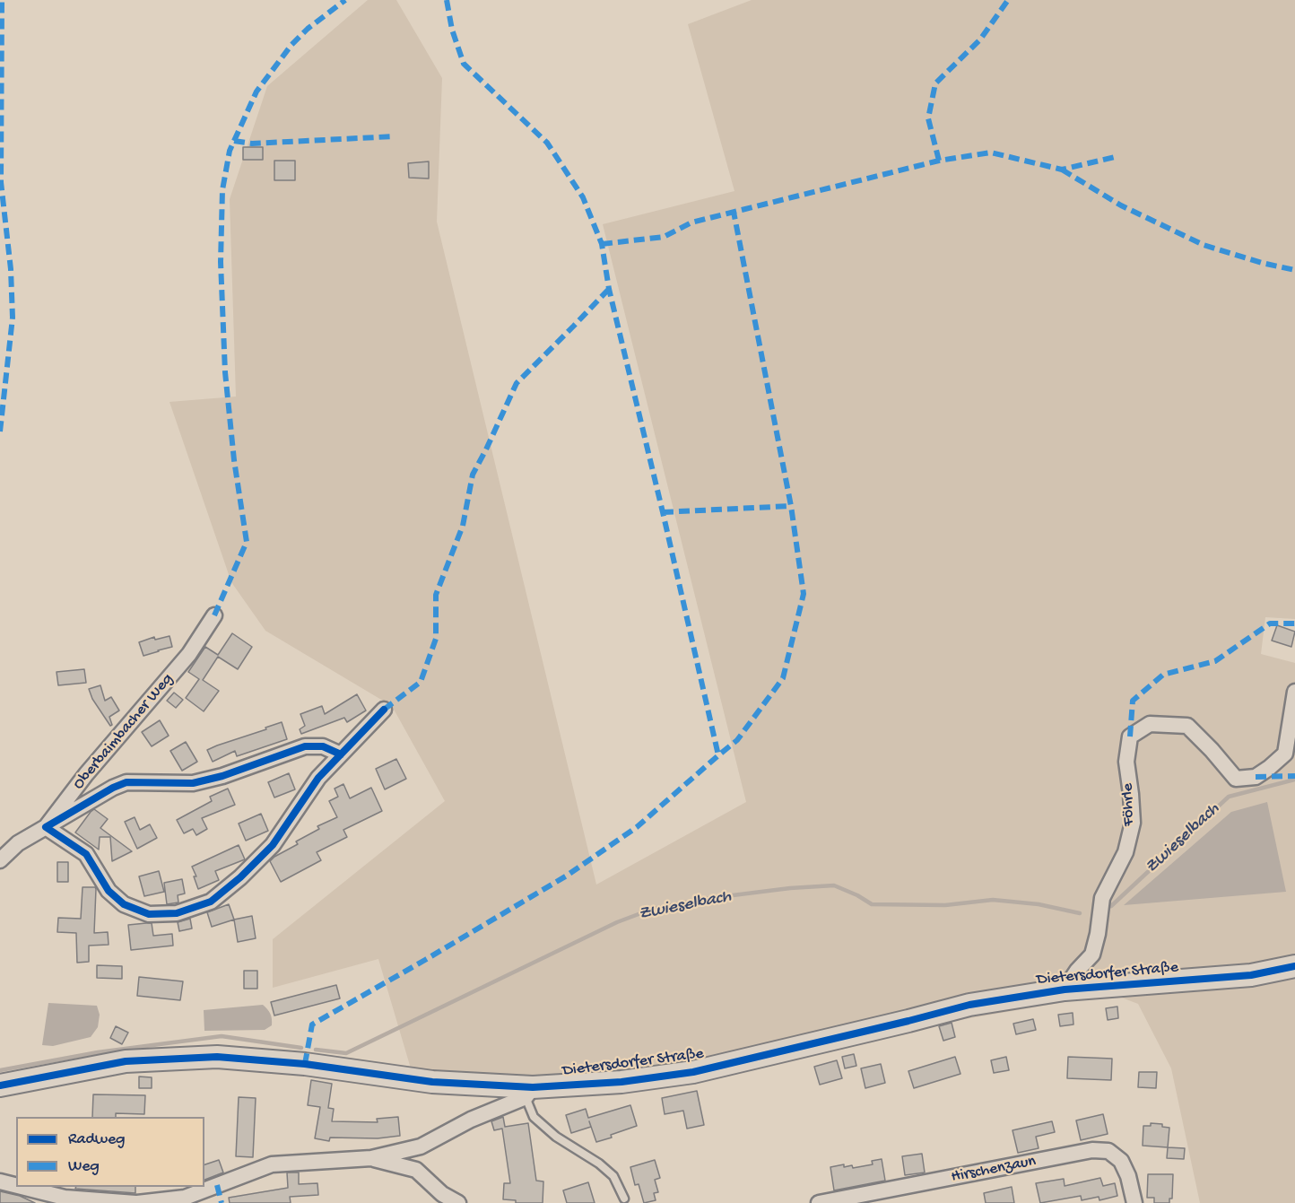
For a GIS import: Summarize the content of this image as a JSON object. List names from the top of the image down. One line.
{"streets":{"street":["Oberbaimbacher Weg","Föhrle","Dietersdorfer Straße","Hirschenzaun"]},"crossings":[["Föhrle","Dietersdorfer Straße"]],"water":["Zwieselbach"],"legend":["Radweg","Weg"]}
